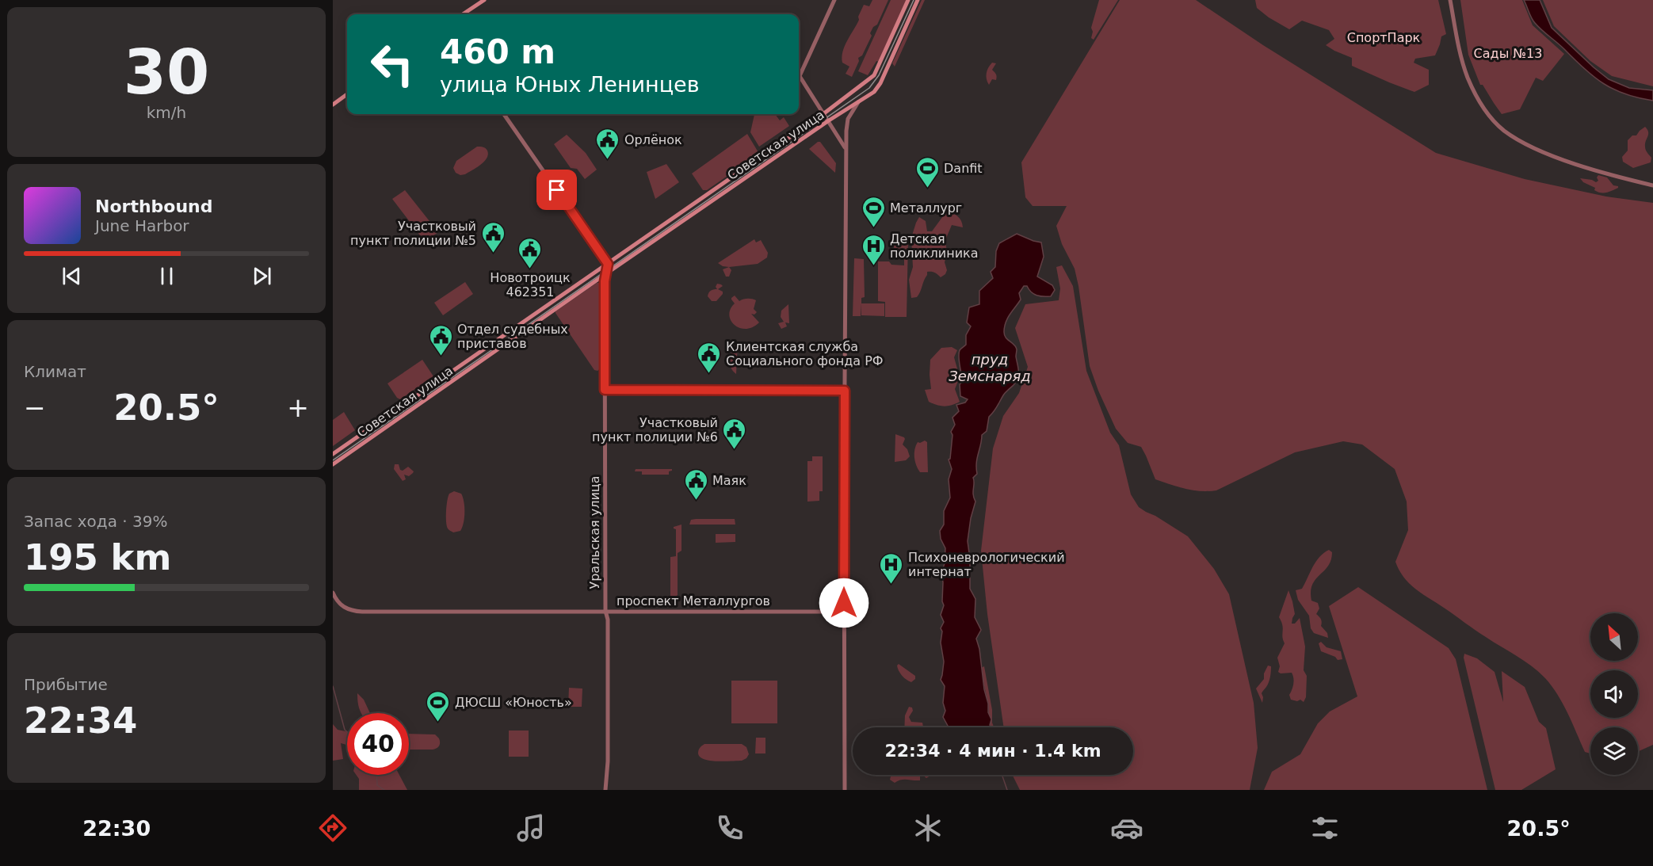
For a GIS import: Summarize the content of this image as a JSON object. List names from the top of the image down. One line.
{"streets":{"main road":["Советская улица"],"street":["Уральская улица","проспект Металлургов"]},"crossings":[["Советская улица","Уральская улица"],["Уральская улица","проспект Металлургов"]],"water":["пруд Земснаряд"],"parks":["СпортПарк","Сады №13"],"places":{"public building":["Орлёнок","Участковый пункт полиции №5","Новотроицк 462351","Отдел судебных приставов","Клиентская служба Социального фонда РФ","Участковый пункт полиции №6","Маяк"],"sports":["Danfit","Металлург","ДЮСШ «Юность»"],"hospital":["Детская поликлиника","Психоневрологический интернат"]},"north":"top left","page":{"tile":[["30","km/h"],"Климат",["Запас хода · 39%","195 km"],["Прибытие","22:34"]],"turn":["460 m","улица Юных Ленинцев"],"song":["Northbound","June Harbor"],"heat":["−","20.5°","+"],"limit":"40","trip":"22:34 · 4 мин · 1.4 km","tabs":["22:30","20.5°"]}}
